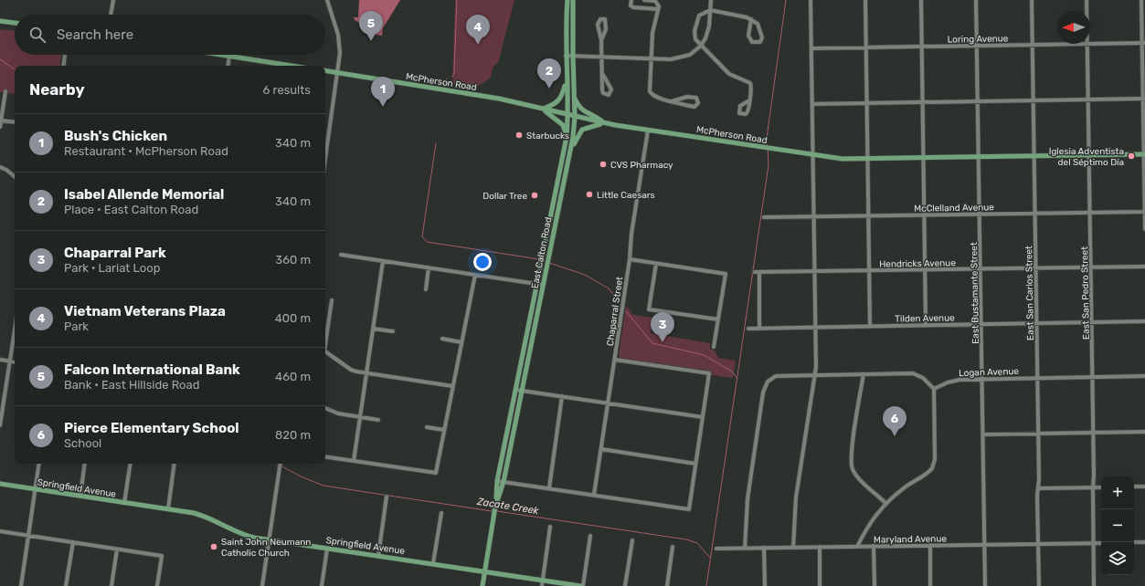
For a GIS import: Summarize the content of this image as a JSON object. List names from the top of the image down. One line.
{"streets":{"main road":["McPherson Road","East Calton Road","Springfield Avenue"],"street":["Loring Avenue","McClelland Avenue","Hendricks Avenue","East Bustamante Street","East San Carlos Street","East San Pedro Street","Chaparral Street","Tilden Avenue","Logan Avenue","Maryland Avenue"]},"crossings":[["Loring Avenue","East Bustamante Street"],["Loring Avenue","East San Carlos Street"],["Loring Avenue","East San Pedro Street"],["McPherson Road","East Calton Road"],["McPherson Road","East Bustamante Street"],["McPherson Road","East San Carlos Street"],["McPherson Road","East San Pedro Street"],["McPherson Road","Chaparral Street"],["McClelland Avenue","East Bustamante Street"],["McClelland Avenue","East San Carlos Street"],["McClelland Avenue","East San Pedro Street"],["East Calton Road","Springfield Avenue"],["Hendricks Avenue","East Bustamante Street"],["Hendricks Avenue","East San Carlos Street"],["Hendricks Avenue","East San Pedro Street"],["Hendricks Avenue","Tilden Avenue"],["East Bustamante Street","Tilden Avenue"],["East Bustamante Street","Logan Avenue"],["East Bustamante Street","Maryland Avenue"],["East San Carlos Street","Tilden Avenue"],["East San Carlos Street","Logan Avenue"],["East San Carlos Street","Maryland Avenue"],["East San Pedro Street","Tilden Avenue"],["East San Pedro Street","Logan Avenue"],["East San Pedro Street","Maryland Avenue"]],"water":["Zacate Creek"],"places":["Starbucks","Iglesia Adventista del Séptimo Día","CVS Pharmacy","Little Caesars","Dollar Tree","Saint John Neumann Catholic Church"],"north":"left","page":{"pins":["5","4","2","1","3","6"],"search":"Search here","heading":["Nearby","6 results"],"list":[{"mark":"1","name":"Bush's Chicken","note":"Restaurant · McPherson Road","value":"340 m"},{"mark":"2","name":"Isabel Allende Memorial","note":"Place · East Calton Road","value":"340 m"},{"mark":"3","name":"Chaparral Park","note":"Park · Lariat Loop","value":"360 m"},{"mark":"4","name":"Vietnam Veterans Plaza","note":"Park","value":"400 m"},{"mark":"5","name":"Falcon International Bank","note":"Bank · East Hillside Road","value":"460 m"},{"mark":"6","name":"Pierce Elementary School","note":"School","value":"820 m"}],"map_buttons":["+","−"]}}
